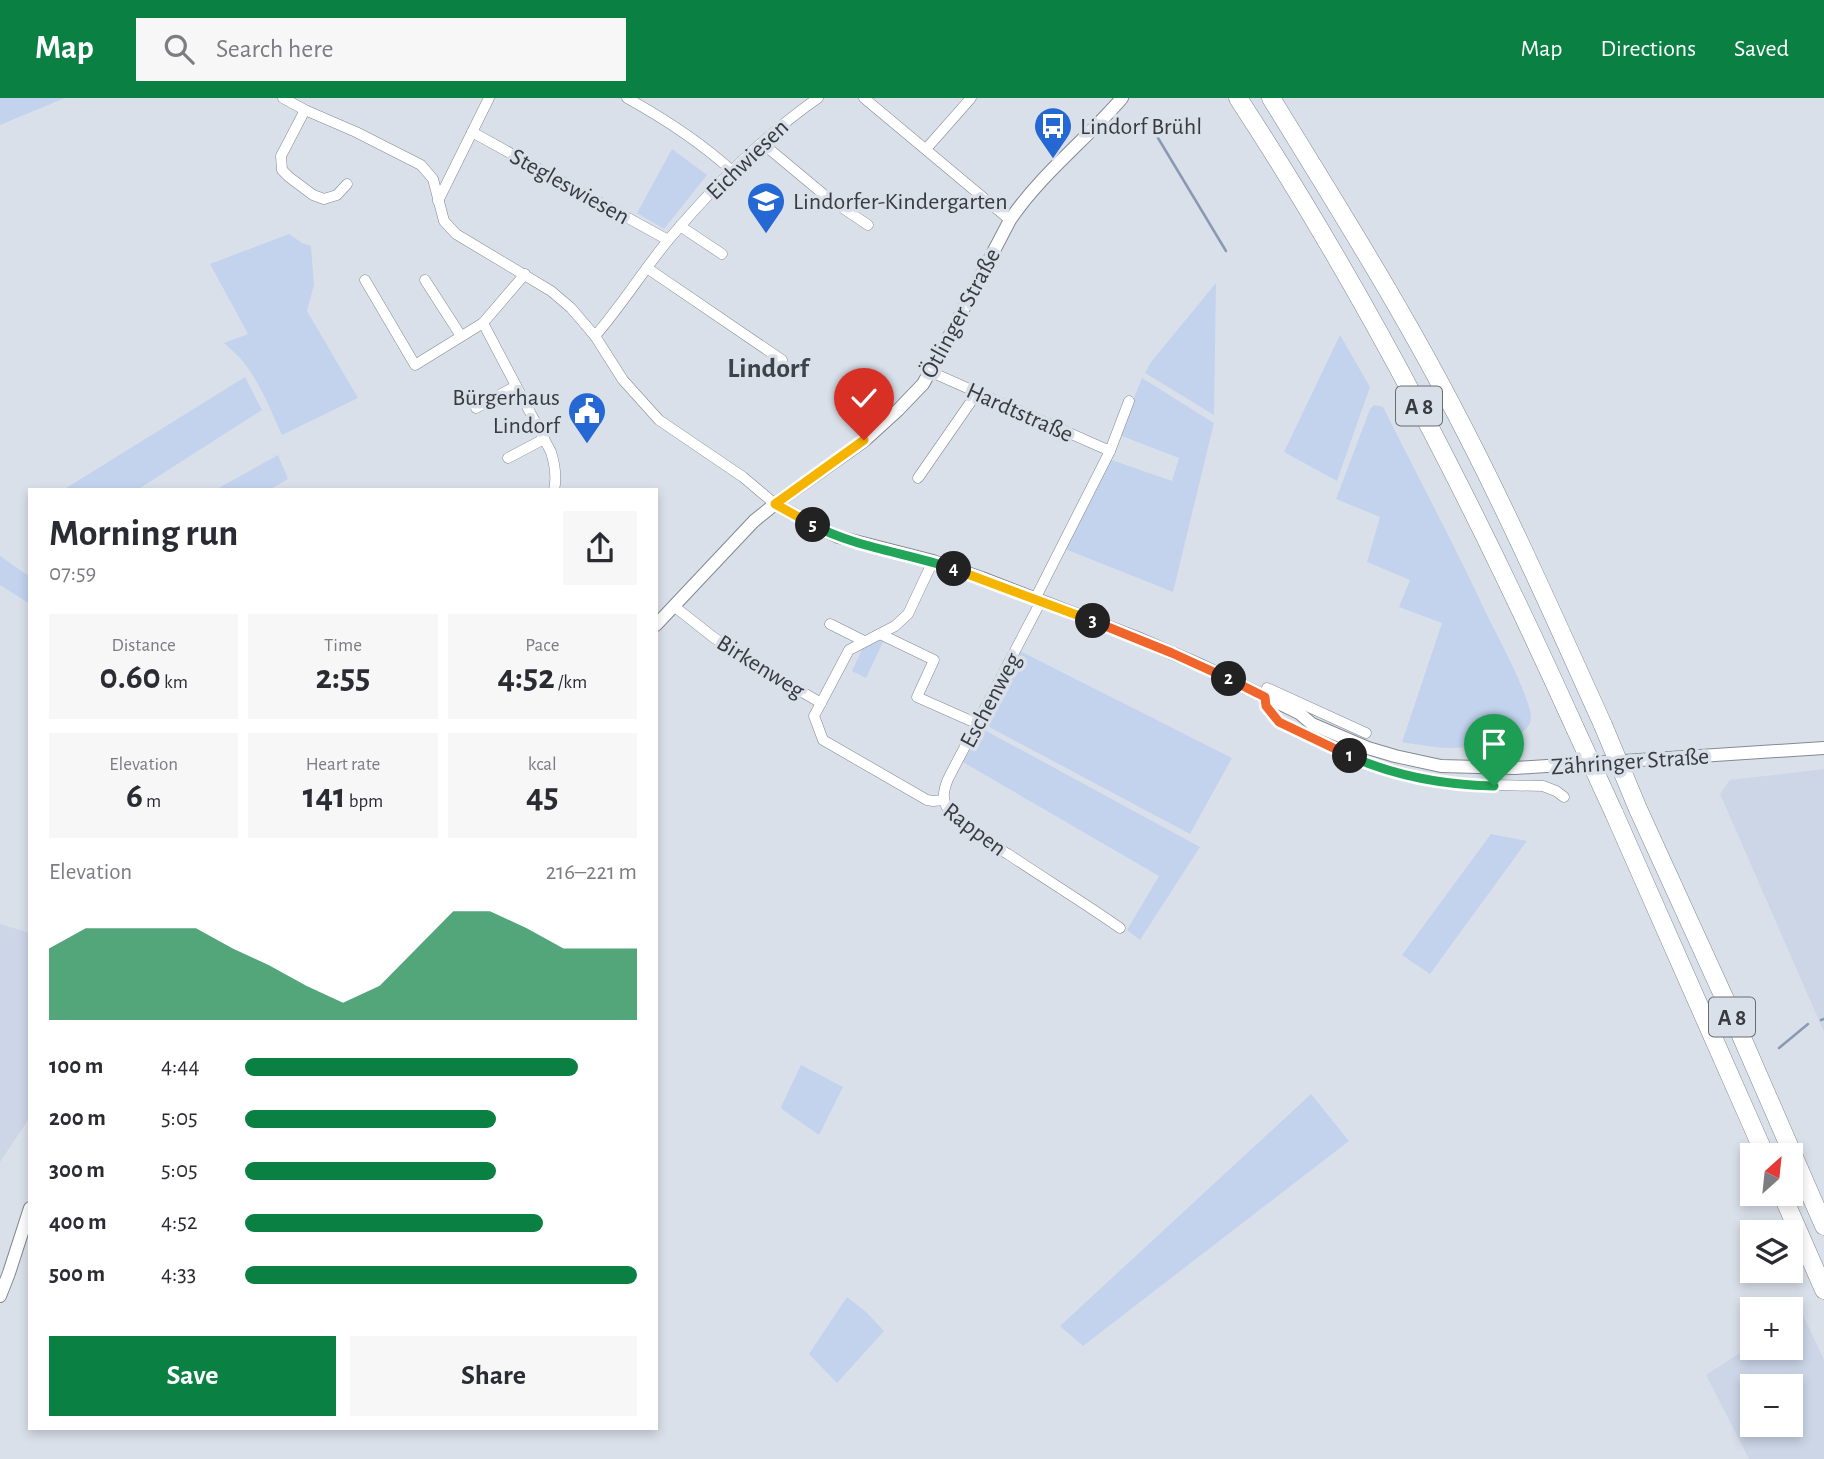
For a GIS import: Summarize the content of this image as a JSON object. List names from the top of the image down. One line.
{"streets":{"highway":["A 8"],"street":["Eichwiesen","Stegleswiesen","Ötlinger Straße","Hardtstraße","Birkenweg","Eschenweg","Zähringer Straße","Rappen"]},"crossings":[["Eichwiesen","Stegleswiesen"],["Ötlinger Straße","Hardtstraße"],["Ötlinger Straße","Birkenweg"],["Ötlinger Straße","Zähringer Straße"],["Birkenweg","Zähringer Straße"],["Birkenweg","Rappen"],["Eschenweg","Zähringer Straße"],["Eschenweg","Rappen"]],"districts":["Lindorf"],"places":{"bus stop":["Lindorf Brühl"],"school or university":["Lindorfer-Kindergarten"],"public building":["Bürgerhaus Lindorf"]},"north":"top right","page":{"header":"Map","search":"Search here","nav":["Map","Directions","Saved"],"heading":["Morning run","07:59"],"pins":["5","4","3","2","1"],"stats":[["Distance","0.60 km"],["Time","2:55"],["Pace","4:52 /km"],["Elevation","6 m"],["Heart rate","141 bpm"],["kcal","45"]],"chart":["Elevation","216–221 m"],"list":[{"name":"100 m","note":"4:44"},{"name":"200 m","note":"5:05"},{"name":"300 m","note":"5:05"},{"name":"400 m","note":"4:52"},{"name":"500 m","note":"4:33"}],"map_buttons":["+","−"],"buttons":["Save","Share"]}}
